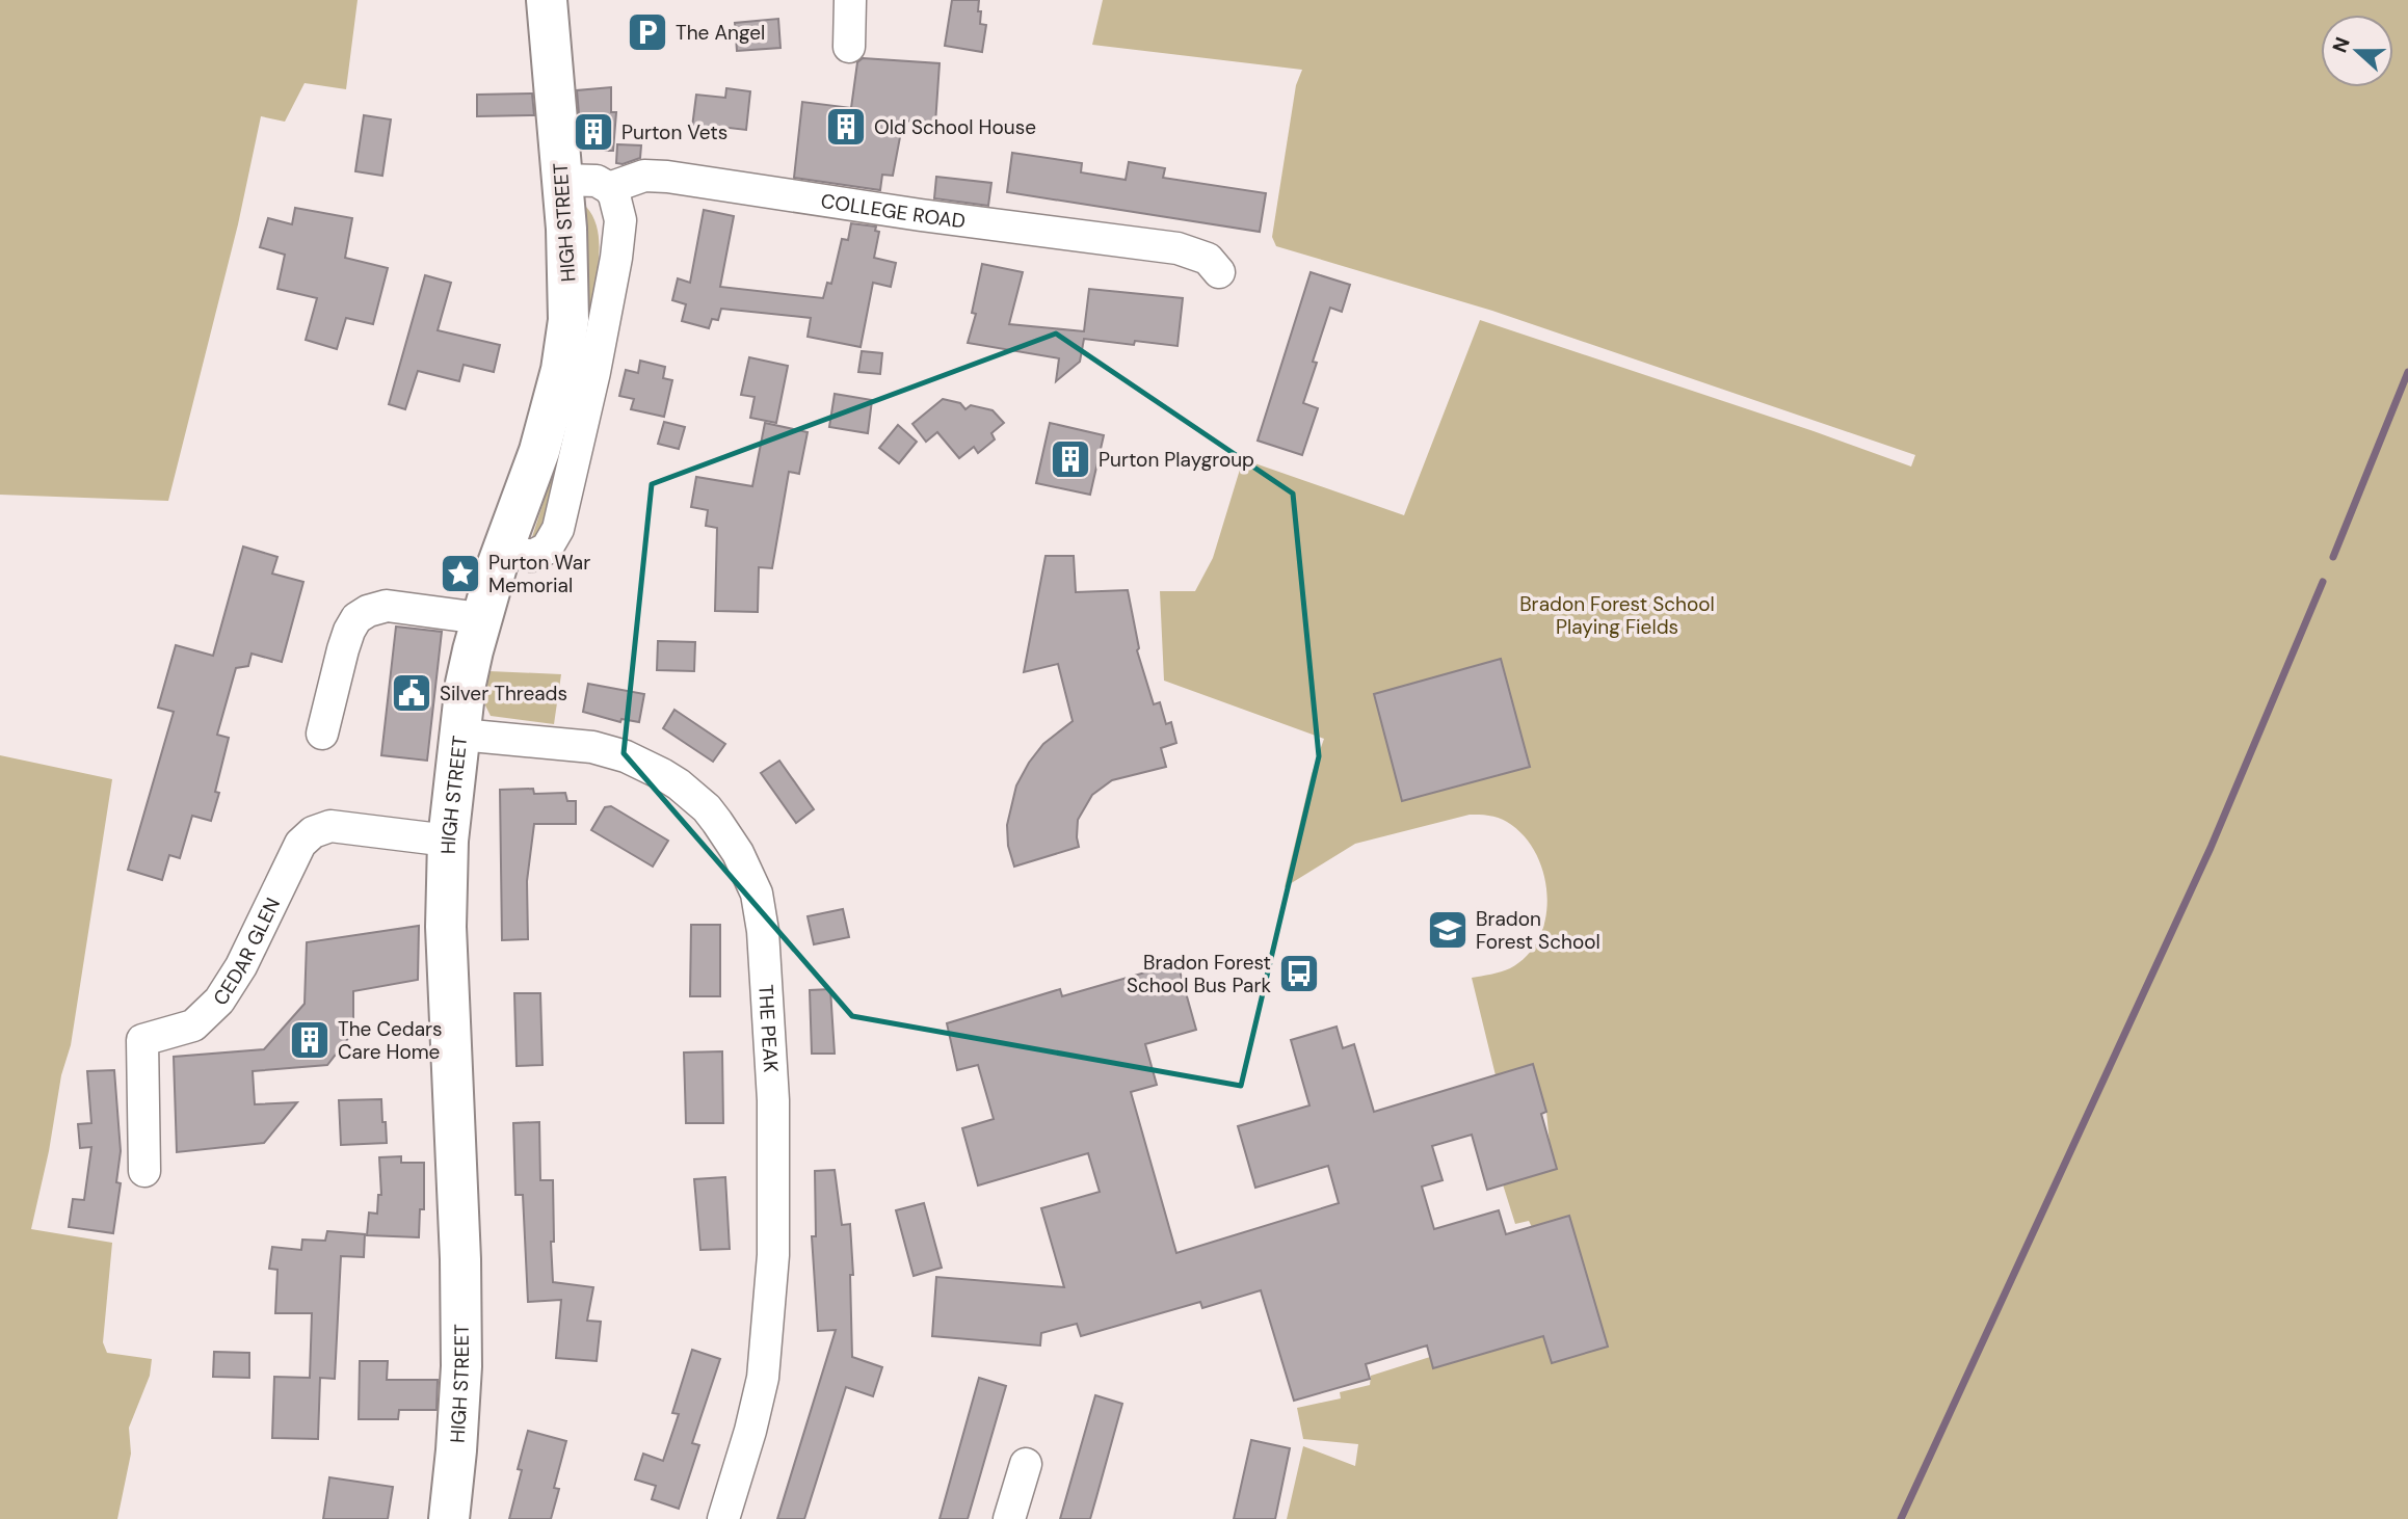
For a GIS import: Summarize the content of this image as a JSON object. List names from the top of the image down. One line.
{"streets":{"street":["COLLEGE ROAD","HIGH STREET","CEDAR GLEN","THE PEAK"]},"crossings":[["HIGH STREET","CEDAR GLEN"],["HIGH STREET","THE PEAK"]],"parks":["Bradon Forest School Playing Fields"],"places":{"parking":["The Angel"],"building":["Old School House","Purton Vets","Purton Playgroup","The Cedars Care Home"],"place":["Purton War Memorial"],"public building":["Silver Threads"],"school or university":["Bradon Forest School"],"bus stop":["Bradon Forest School Bus Park"]},"north":"left"}
